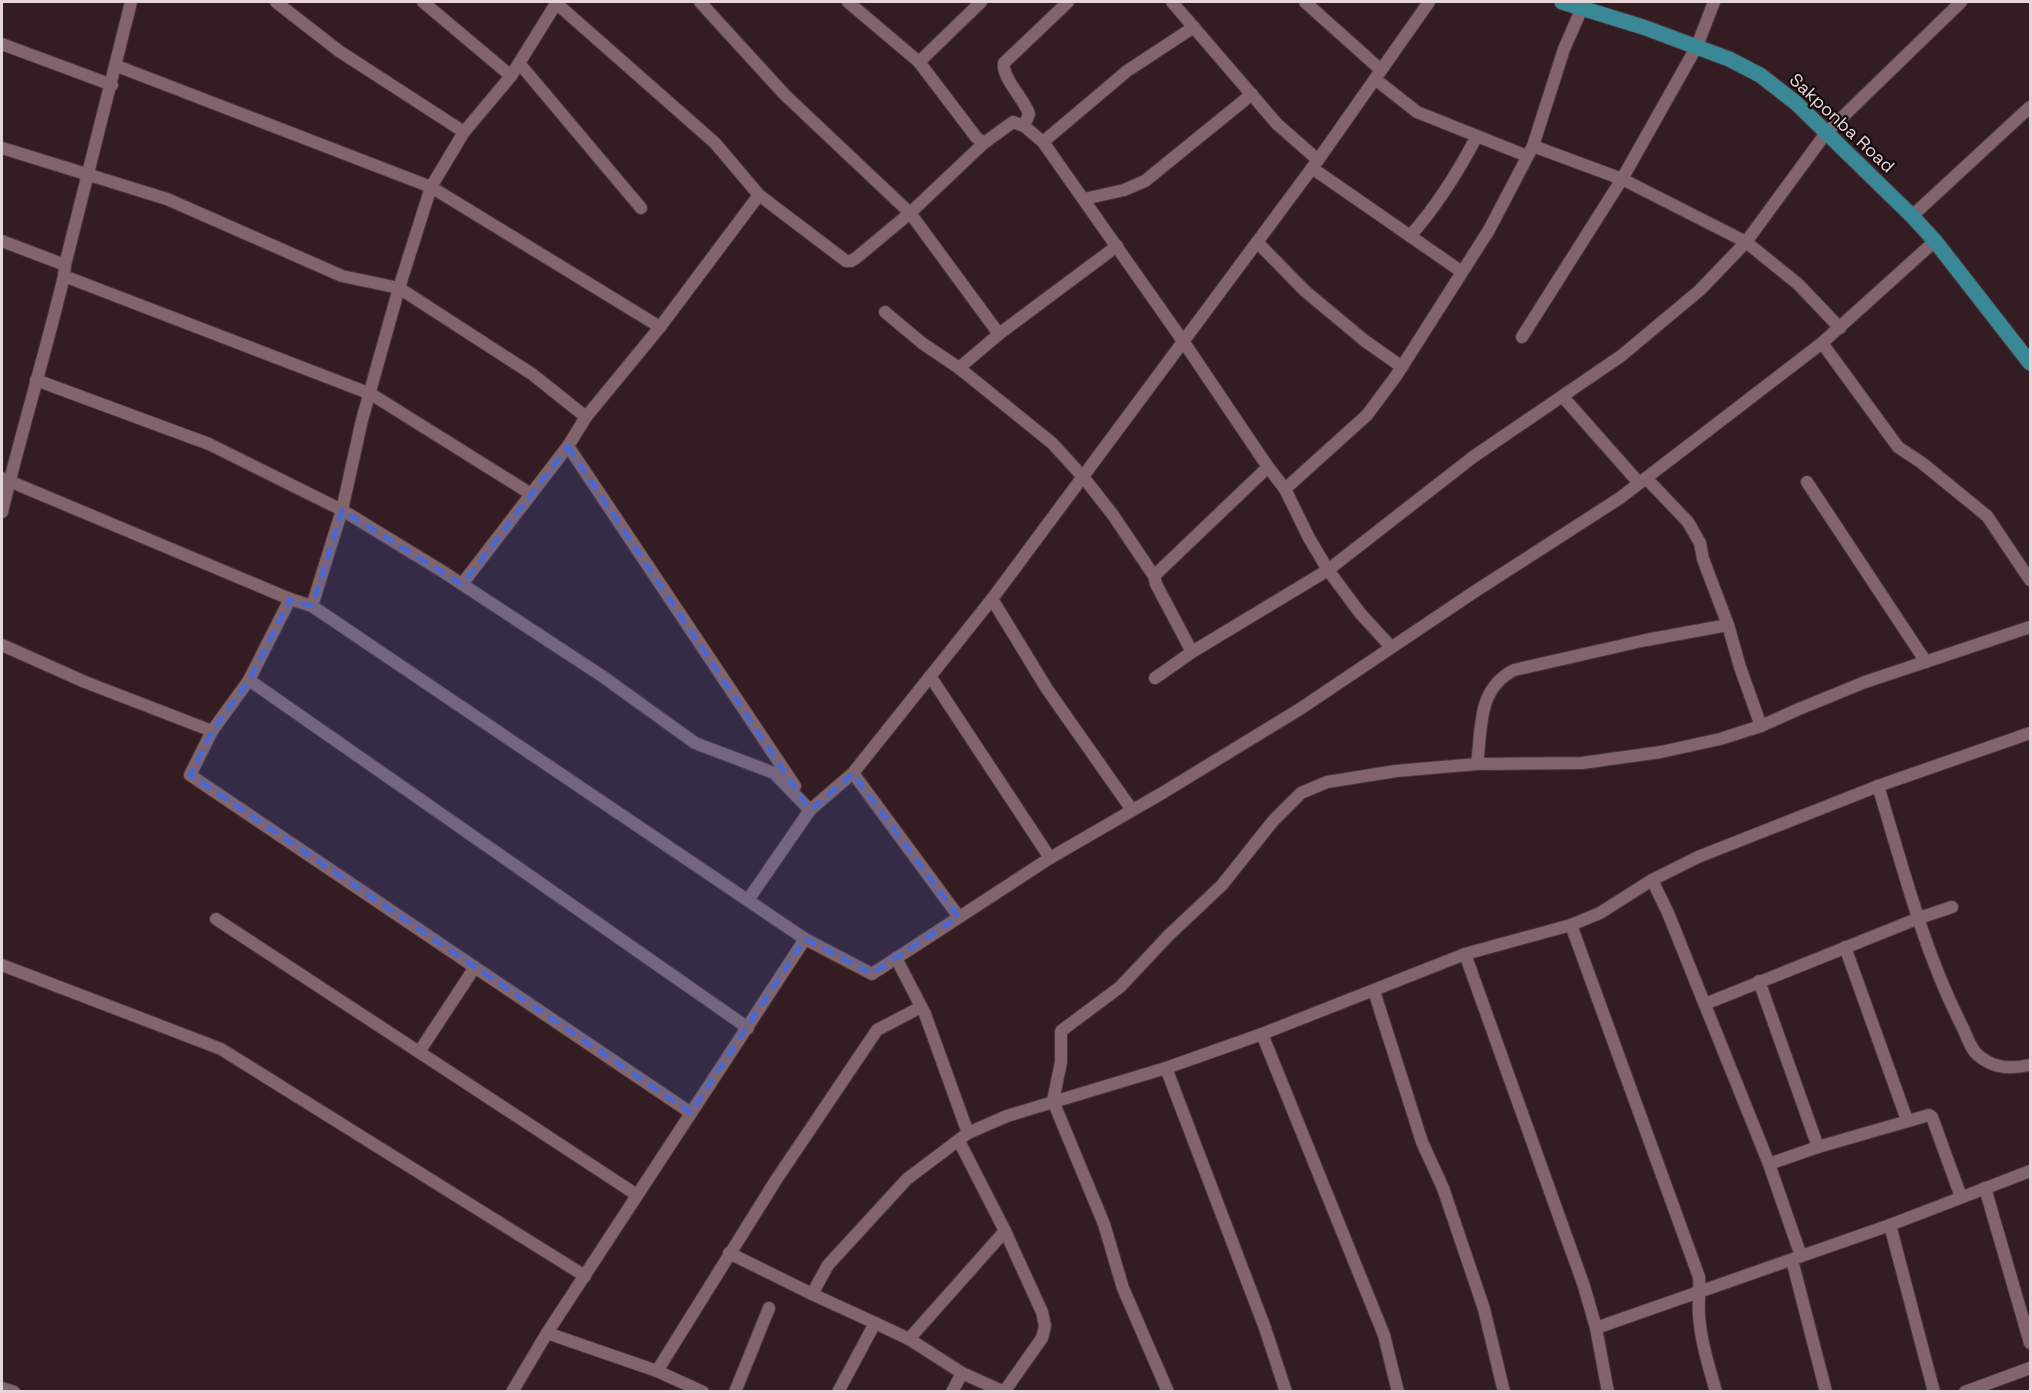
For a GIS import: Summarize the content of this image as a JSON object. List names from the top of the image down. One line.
{"streets":{"main road":["Sakponba Road"]}}
